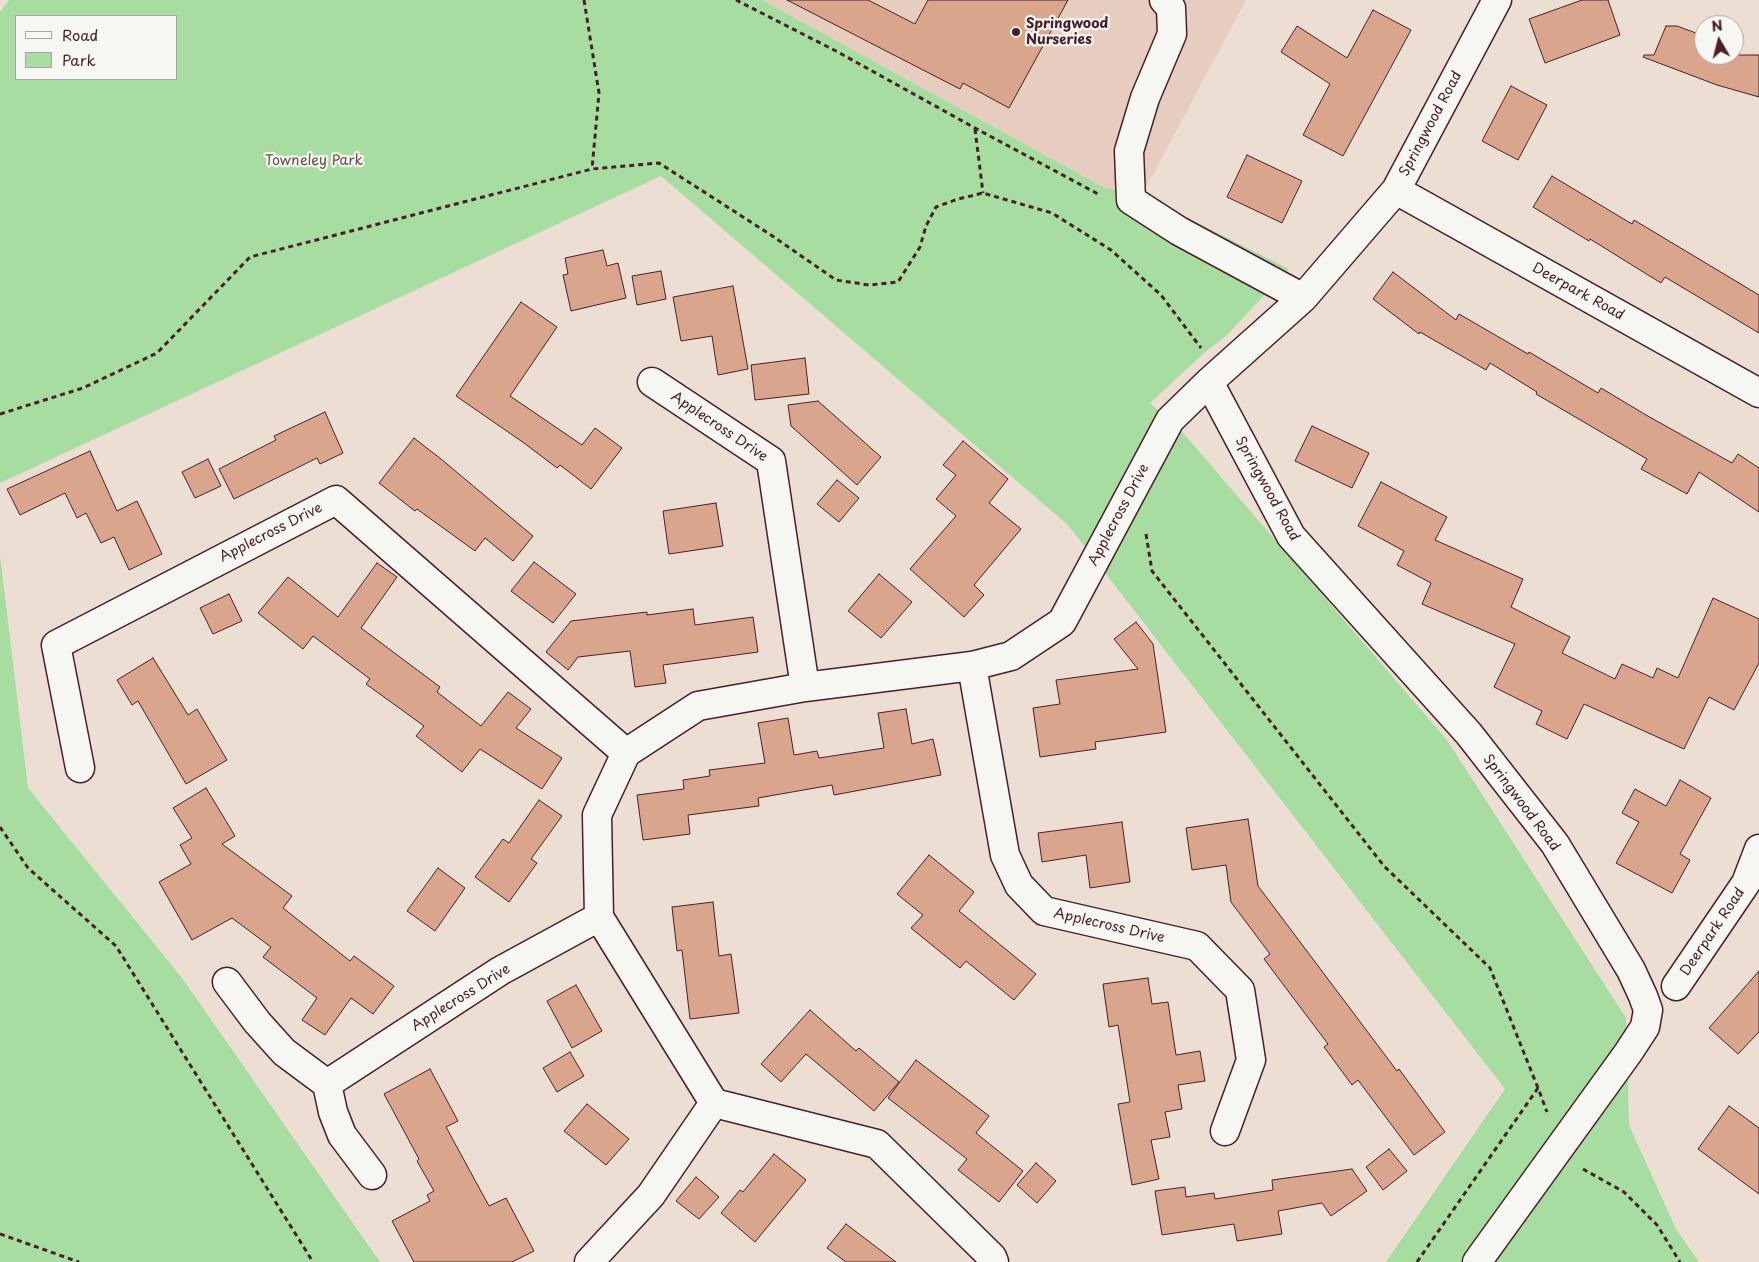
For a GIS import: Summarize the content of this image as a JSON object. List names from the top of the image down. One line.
{"streets":{"street":["Springwood Road","Deerpark Road","Applecross Drive"]},"crossings":[["Springwood Road","Deerpark Road"],["Springwood Road","Applecross Drive"]],"parks":["Towneley Park"],"places":["Springwood Nurseries"],"legend":["Road","Park"],"north":"top"}
